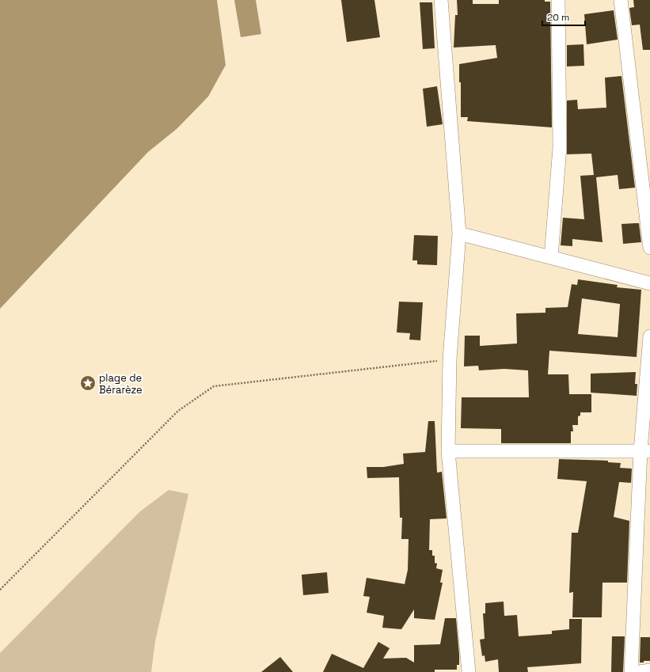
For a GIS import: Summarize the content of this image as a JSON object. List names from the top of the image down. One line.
{"places":{"place":["plage de Bérarèze"]},"scale_bar":"20 m"}
